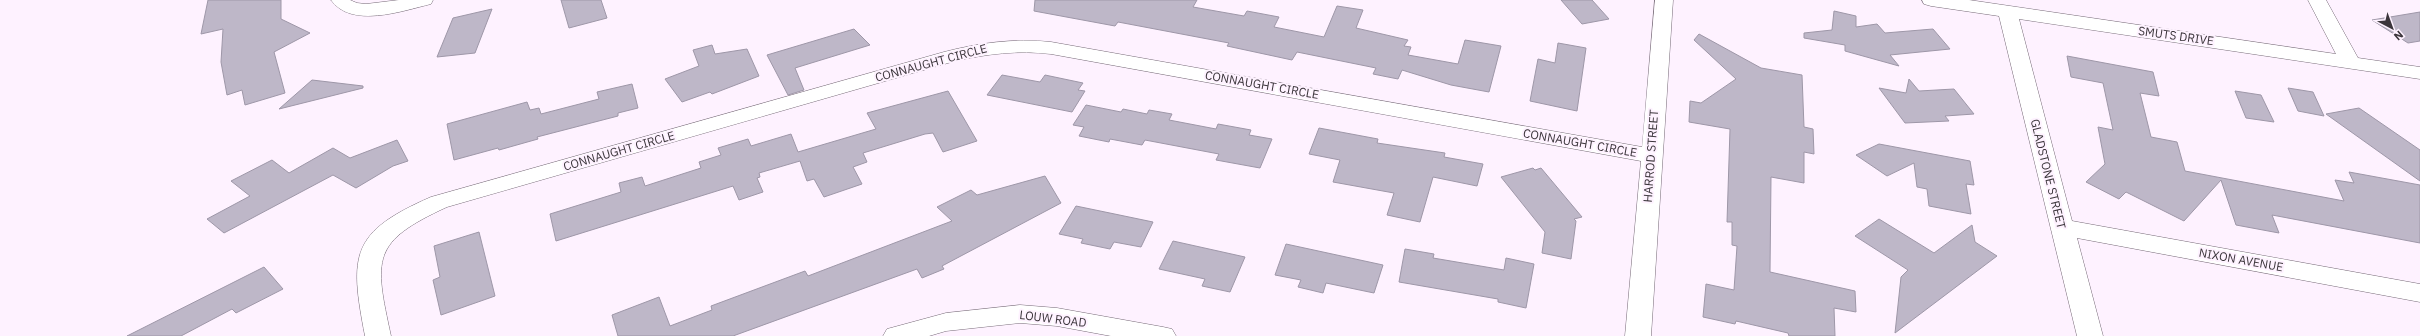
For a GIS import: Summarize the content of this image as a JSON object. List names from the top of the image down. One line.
{"streets":{"street":["SMUTS DRIVE","CONNAUGHT CIRCLE","HARROD STREET","GLADSTONE STREET","NIXON AVENUE","LOUW ROAD"]},"crossings":[["SMUTS DRIVE","GLADSTONE STREET"],["CONNAUGHT CIRCLE","HARROD STREET"],["GLADSTONE STREET","NIXON AVENUE"]],"north":"bottom right"}
